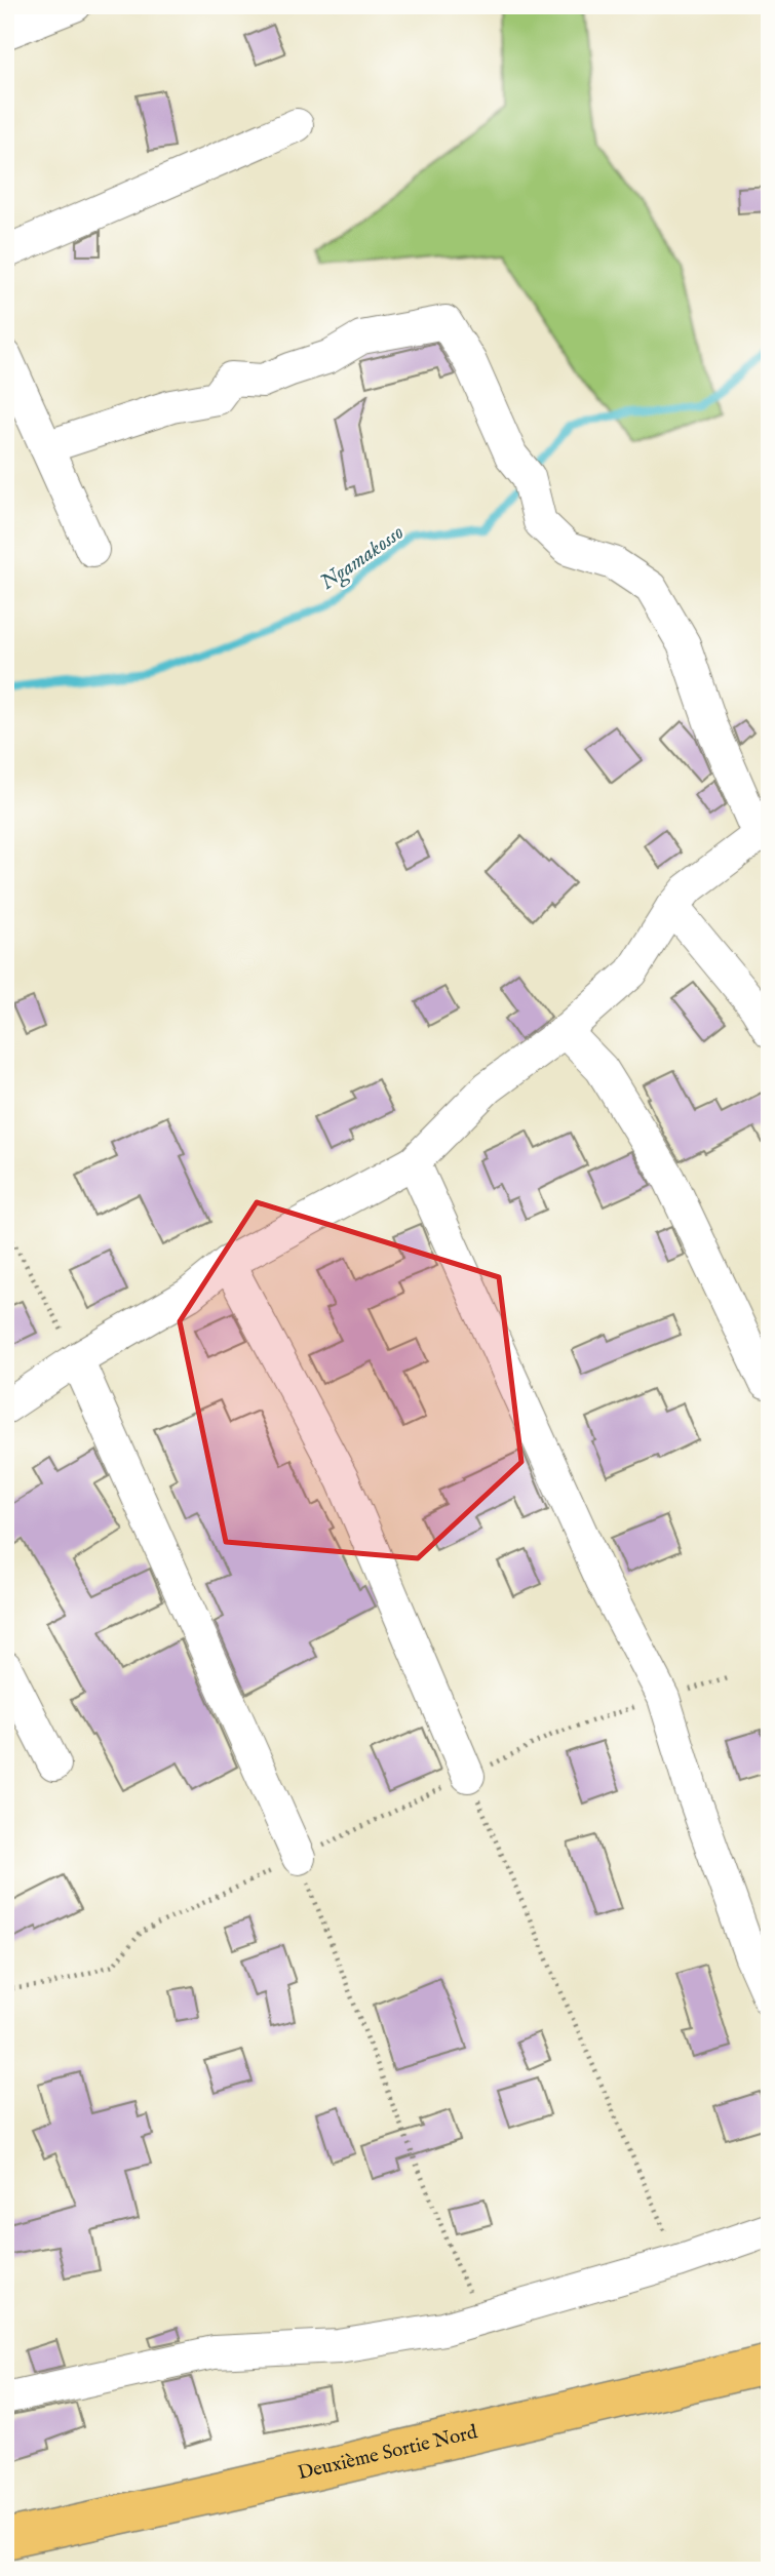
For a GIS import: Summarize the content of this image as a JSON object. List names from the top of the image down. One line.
{"streets":{"main road":["Deuxième Sortie Nord"]},"water":["Ngamakosso"]}
